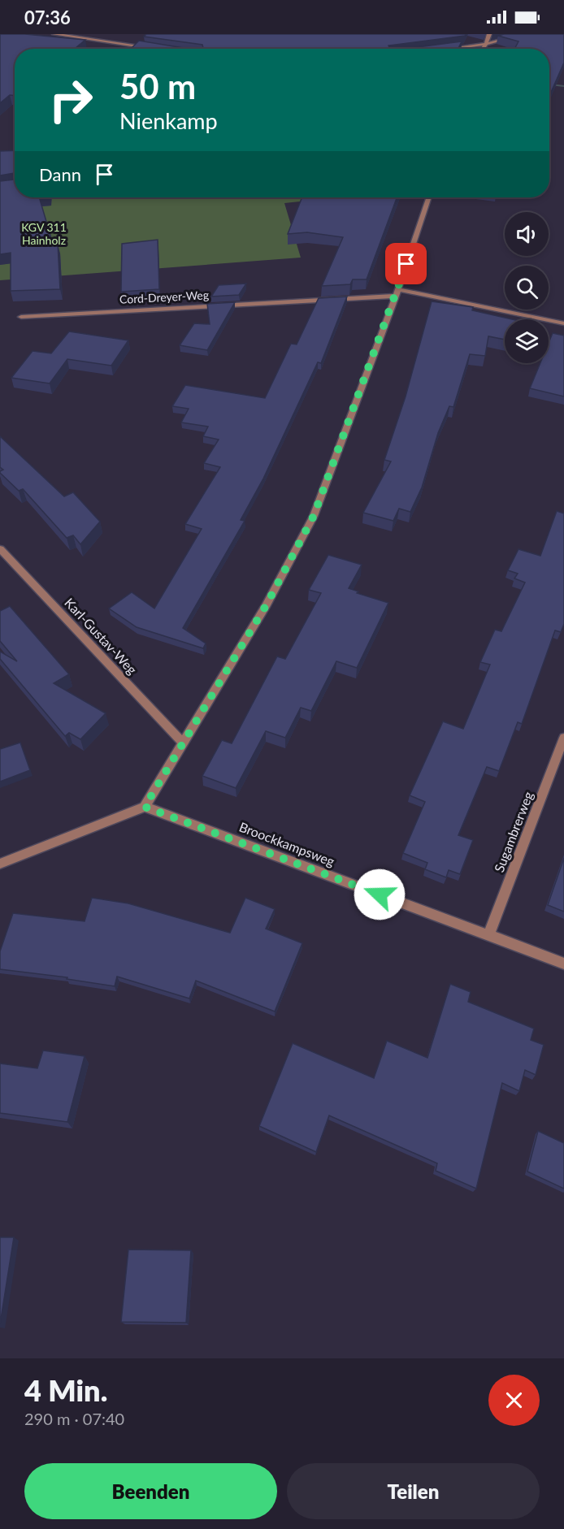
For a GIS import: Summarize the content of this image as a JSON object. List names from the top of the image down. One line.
{"streets":{"street":["Cord-Dreyer-Weg","Karl-Gustav-Weg","Sugambrerweg","Broockkampsweg"]},"crossings":[["Sugambrerweg","Broockkampsweg"]],"parks":["KGV 311 Hainholz"],"page":{"status":"07:36","turn":["50 m","Nienkamp"],"then":"Dann","heading":["4 Min.","290 m · 07:40"],"buttons":["Beenden","Teilen"]}}
